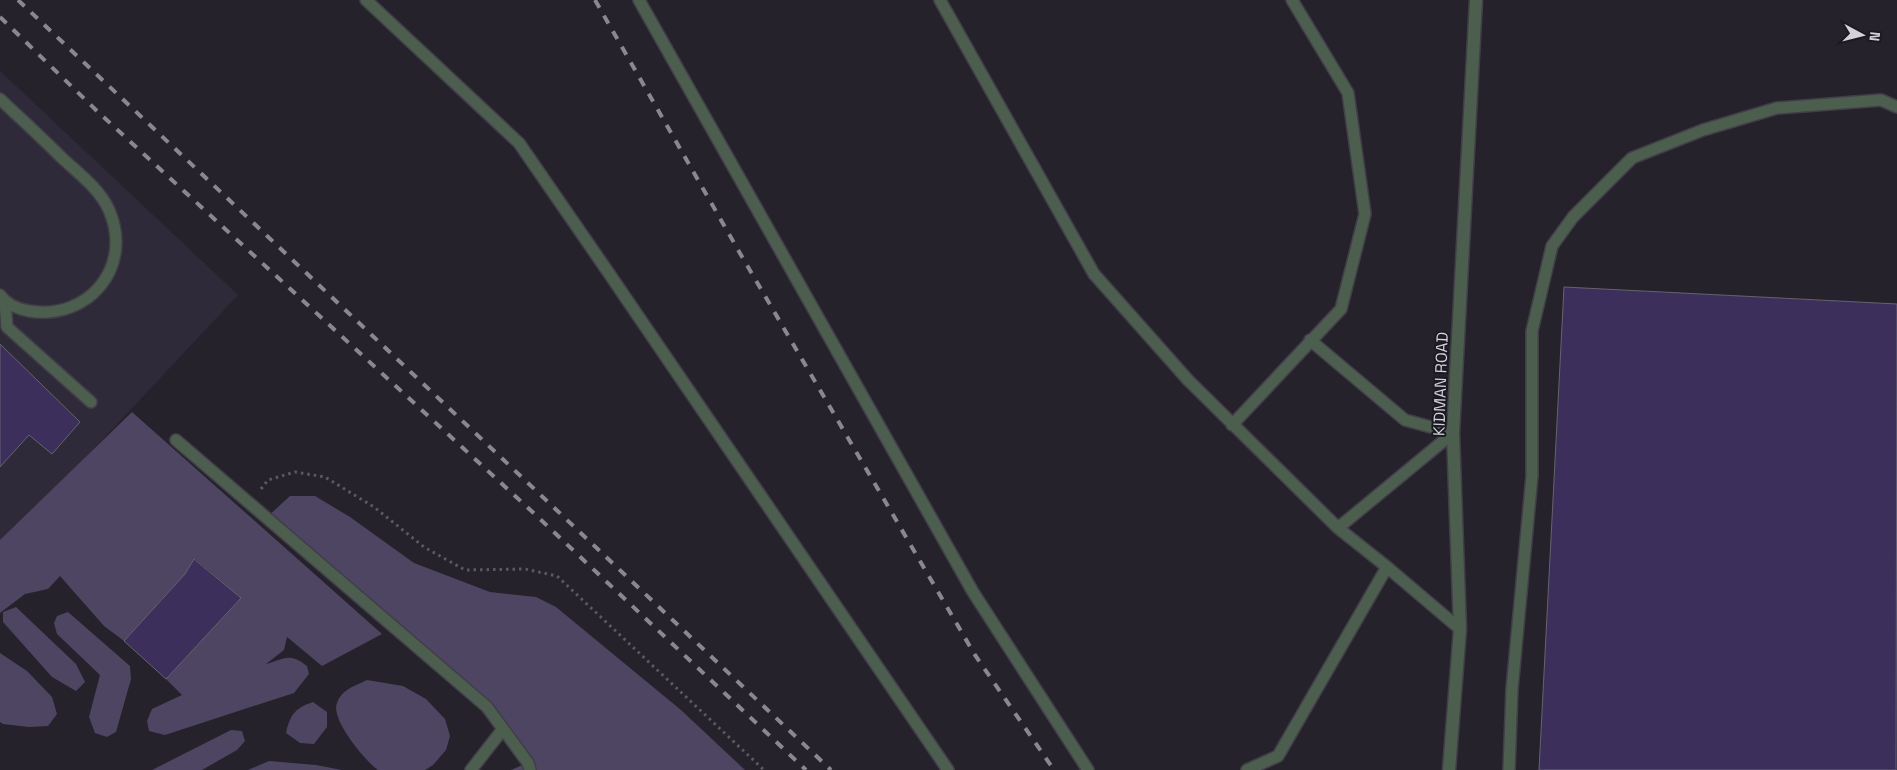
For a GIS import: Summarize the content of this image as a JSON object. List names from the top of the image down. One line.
{"streets":{"street":["KIDMAN ROAD"]},"north":"right"}
